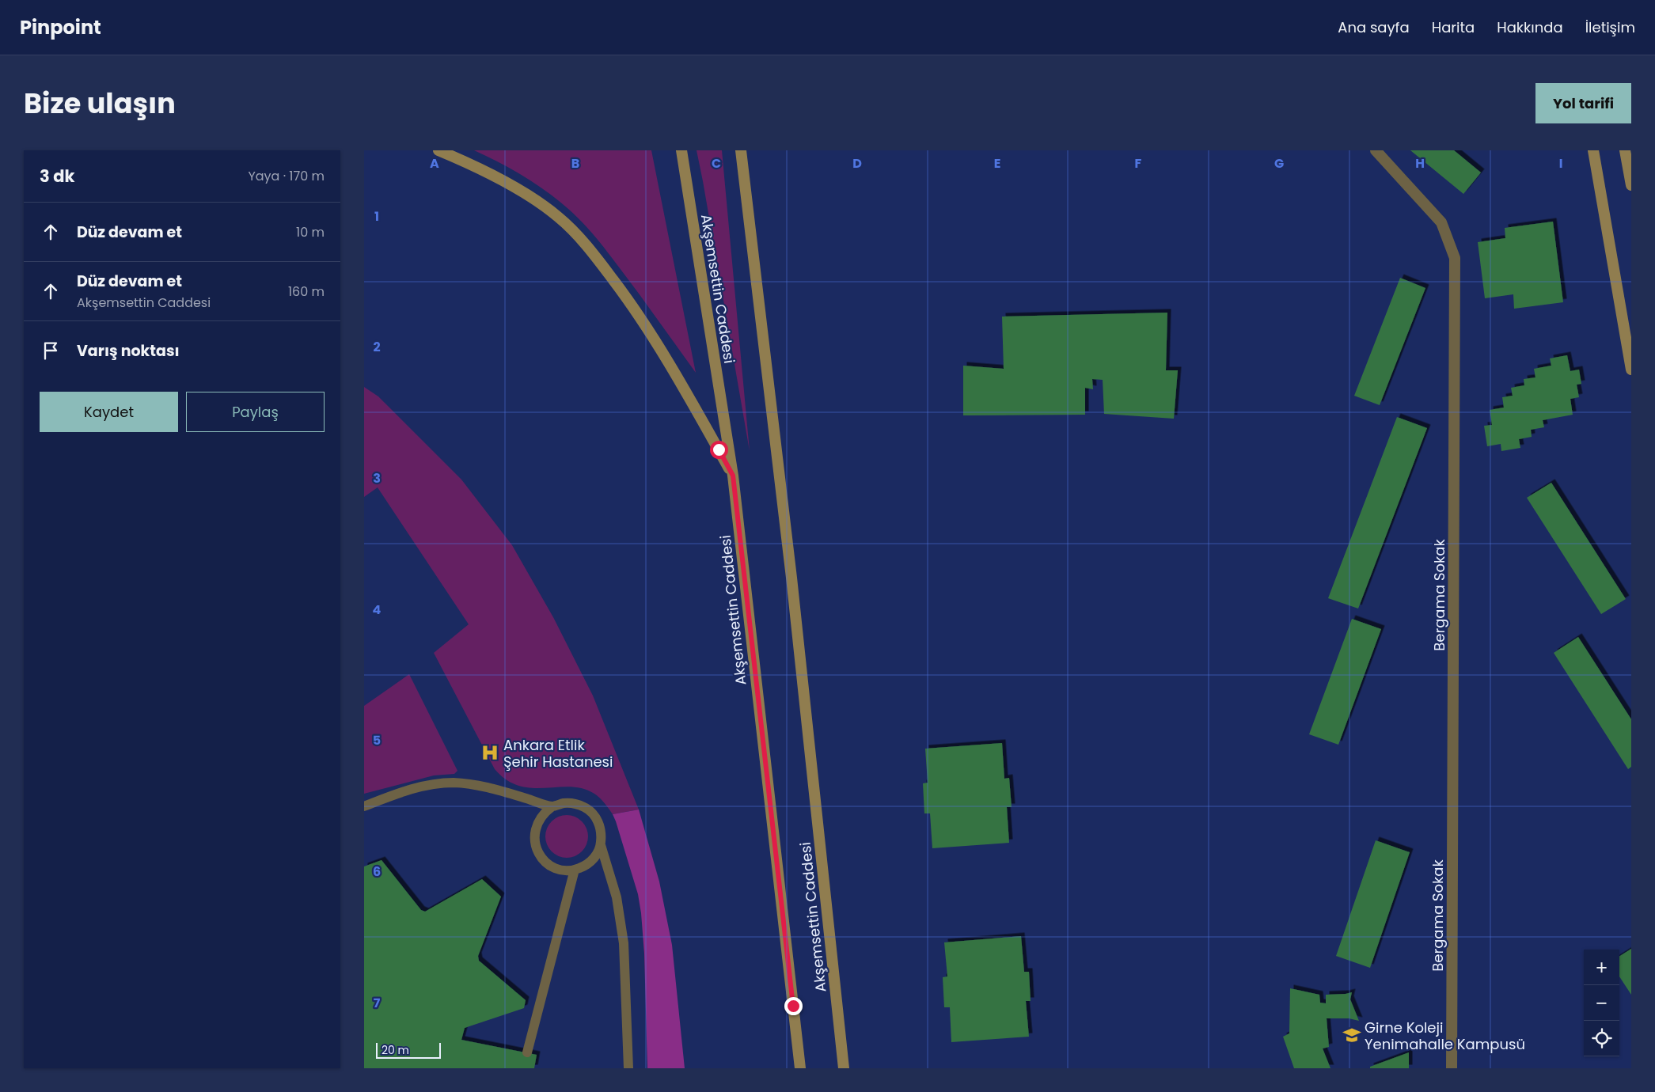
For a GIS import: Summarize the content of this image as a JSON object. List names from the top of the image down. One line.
{"streets":{"main road":["Akşemsettin Caddesi"],"street":["Bergama Sokak"]},"places":{"hospital":["Ankara Etlik Şehir Hastanesi"],"school or university":["Girne Koleji Yenimahalle Kampusü"]},"scale_bar":"20 m","page":{"header":"Pinpoint","nav":["Ana sayfa","Harita","Hakkında","İletişim"],"title":"Bize ulaşın","buttons":["Yol tarifi",["Kaydet","Paylaş"]],"heading":["3 dk","Yaya · 170 m"],"list":[["Düz devam et","10 m"],["Düz devam et","Akşemsettin Caddesi","160 m"],"Varış noktası"],"map_buttons":["+","−"],"scale":"20 m"},"grid":{"columns":["A","B","C","D","E","F","G","H","I"],"rows":["1","2","3","4","5","6","7"]}}
